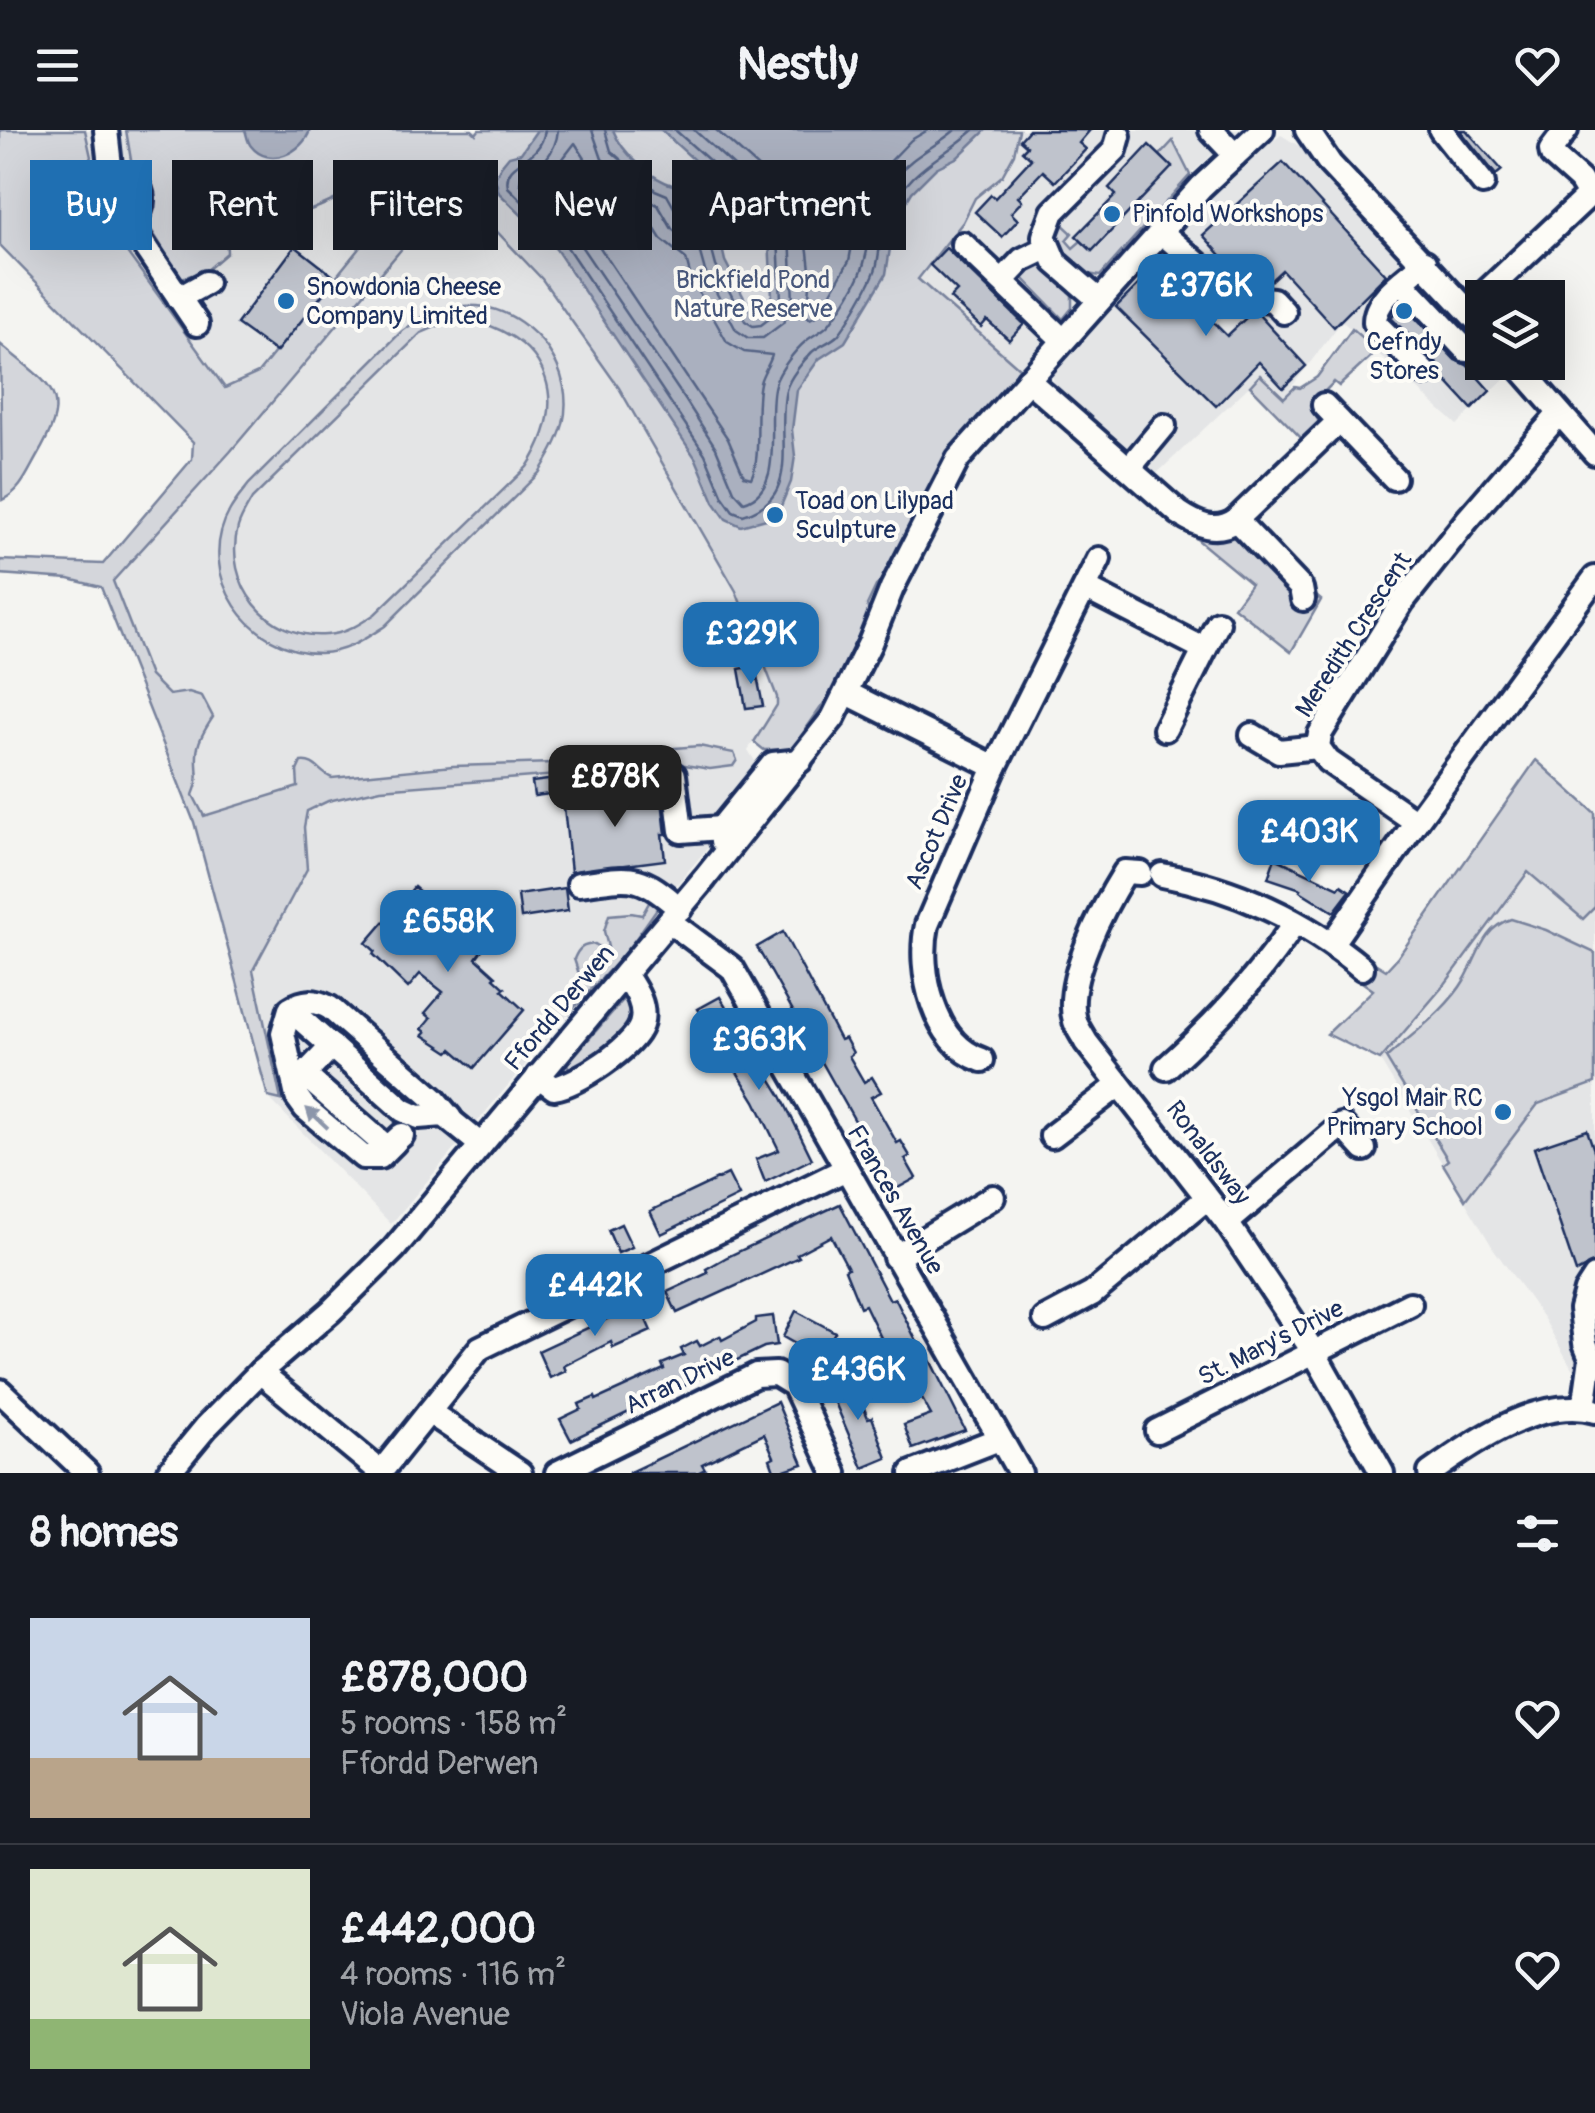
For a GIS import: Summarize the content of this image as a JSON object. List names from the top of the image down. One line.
{"streets":{"street":["Meredith Crescent","Ascot Drive","Ffordd Derwen","Ronaldsway","Frances Avenue","St. Mary's Drive","Arran Drive"]},"crossings":[["Ascot Drive","Ffordd Derwen"],["Ffordd Derwen","Frances Avenue"],["Ronaldsway","St. Mary's Drive"]],"parks":["Brickfield Pond Nature Reserve"],"places":["Pinfold Workshops","Snowdonia Cheese Company Limited","Cefndy Stores","Toad on Lilypad Sculpture","Ysgol Mair RC Primary School"],"page":{"header":"Nestly","chip":["Buy","Rent","Filters","New","Apartment"],"price":["£376K","£329K","£878K","£403K","£658K","£363K","£442K","£436K"],"heading":"8 homes","list":[{"name":"£878,000","note":"5 rooms · 158 m² · Ffordd Derwen"},{"name":"£442,000","note":"4 rooms · 116 m² · Viola Avenue"}]}}
